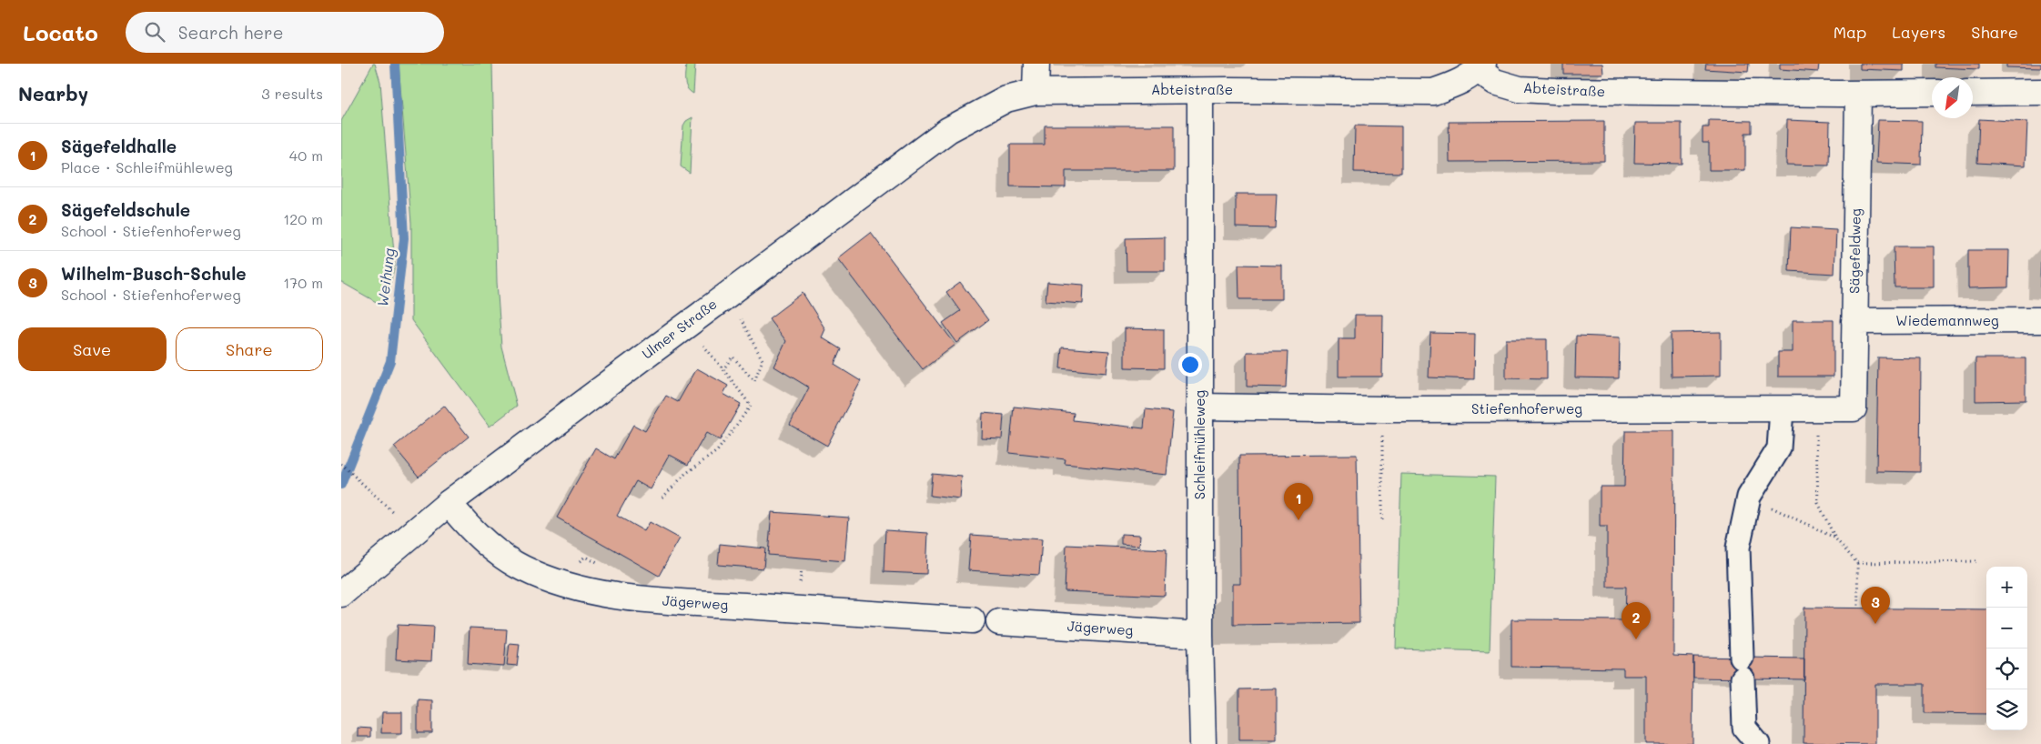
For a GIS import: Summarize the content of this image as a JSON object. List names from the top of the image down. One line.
{"streets":{"street":["Abteistraße","Sägefeldweg","Wiedemannweg","Ulmer Straße","Stiefenhoferweg","Schleifmühleweg","Jägerweg"]},"crossings":[["Abteistraße","Sägefeldweg"],["Abteistraße","Ulmer Straße"],["Abteistraße","Schleifmühleweg"],["Sägefeldweg","Wiedemannweg"],["Sägefeldweg","Stiefenhoferweg"],["Ulmer Straße","Jägerweg"],["Stiefenhoferweg","Schleifmühleweg"],["Schleifmühleweg","Jägerweg"]],"water":["Weihung"],"north":"bottom left","page":{"header":"Locato","search":"Search here","nav":["Map","Layers","Share"],"heading":["Nearby","3 results"],"list":[{"mark":"1","name":"Sägefeldhalle","note":"Place · Schleifmühleweg","value":"40 m"},{"mark":"2","name":"Sägefeldschule","note":"School · Stiefenhoferweg","value":"120 m"},{"mark":"3","name":"Wilhelm-Busch-Schule","note":"School · Stiefenhoferweg","value":"170 m"}],"buttons":["Save","Share"],"pins":["1","3","2"],"map_buttons":["+","−"]}}
